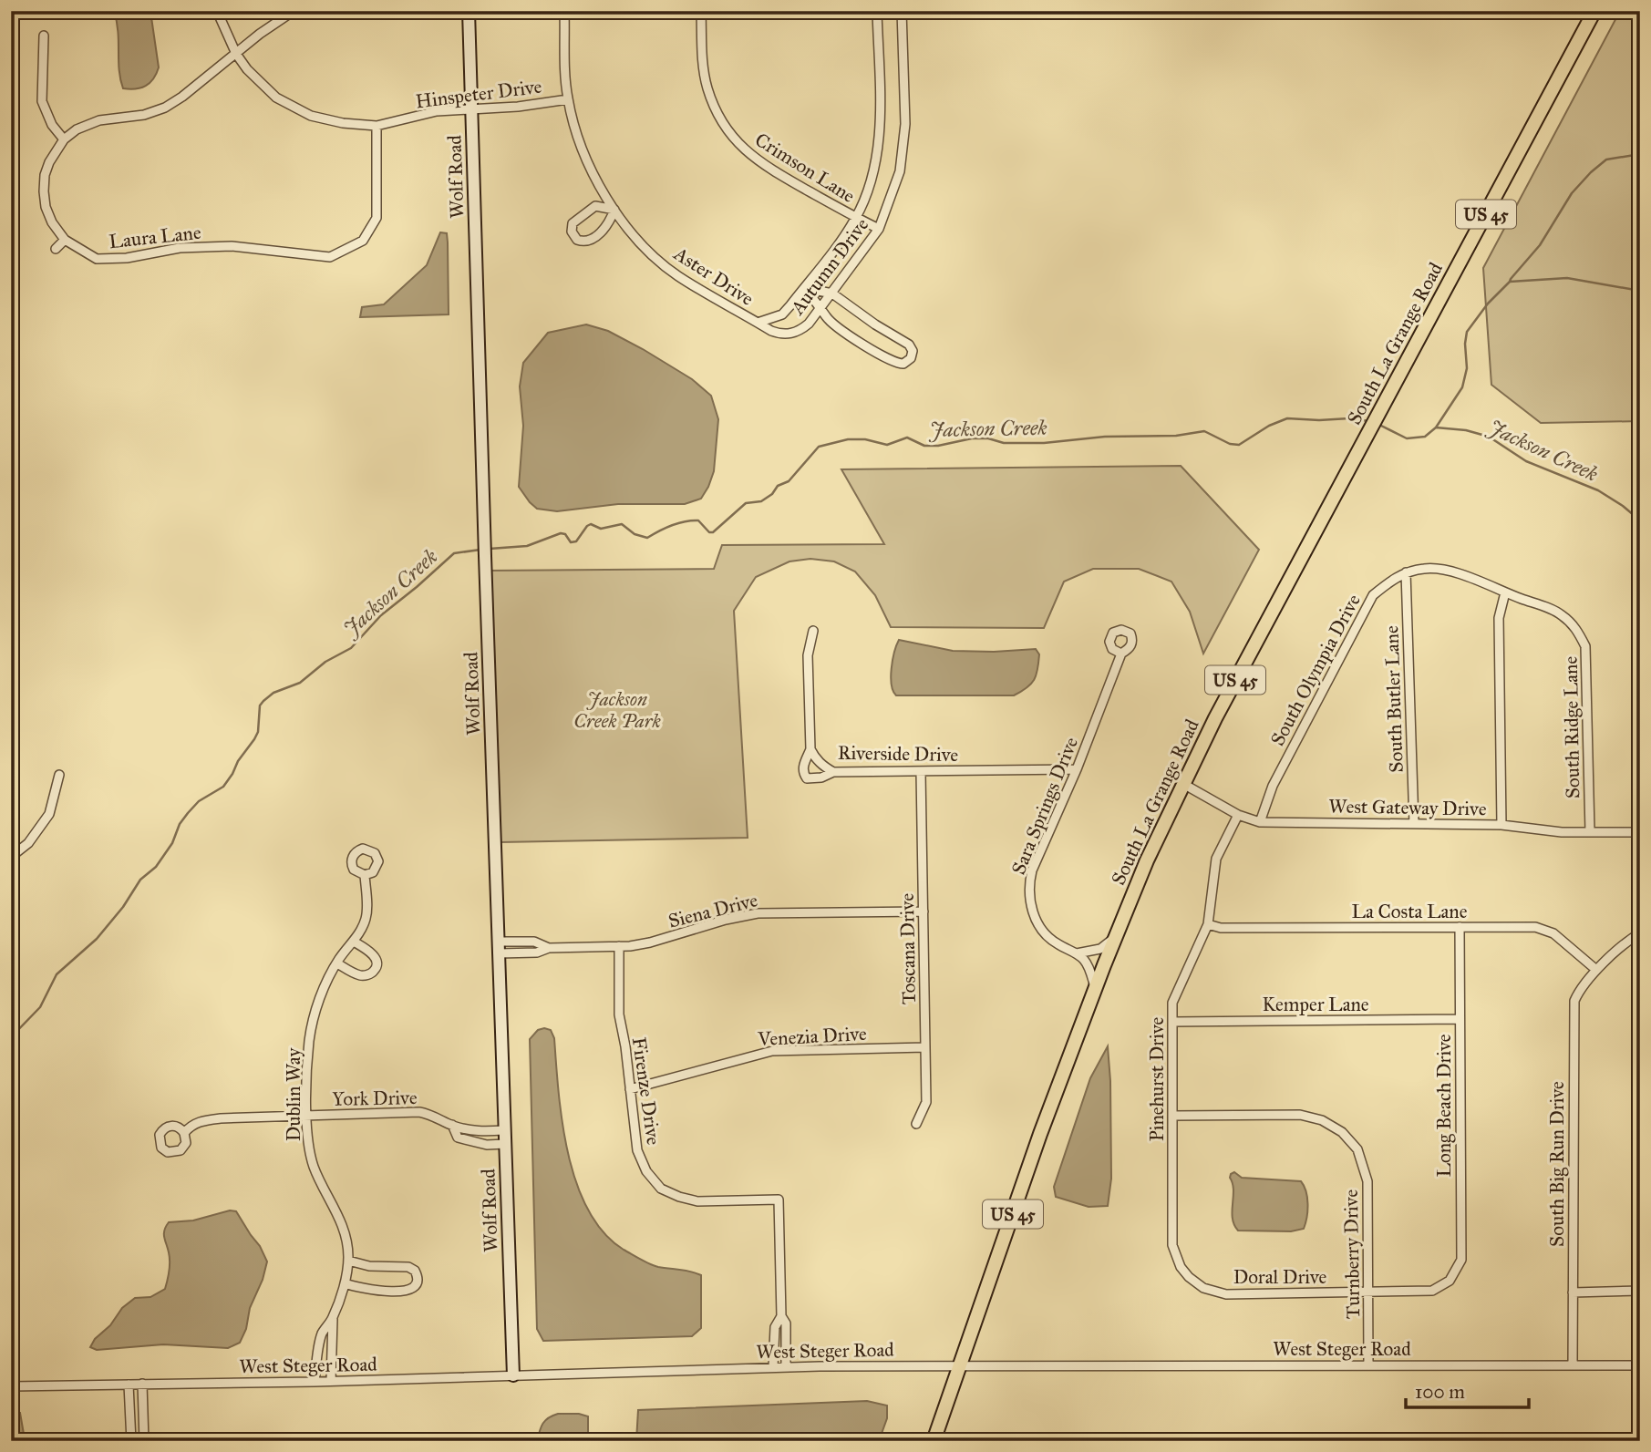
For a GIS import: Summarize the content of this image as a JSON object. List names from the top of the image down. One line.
{"streets":{"main road":["Wolf Road","US 45","South La Grange Road"],"street":["Hinspeter Drive","Crimson Lane","Laura Lane","Autumn Drive","Aster Drive","South Olympia Drive","South Butler Lane","South Ridge Lane","Riverside Drive","Sara Springs Drive","West Gateway Drive","Siena Drive","La Costa Lane","Toscana Drive","Kemper Lane","Venezia Drive","Pinehurst Drive","Firenze Drive","Dublin Way","York Drive","Long Beach Drive","South Big Run Drive","Turnberry Drive","Doral Drive","West Steger Road"]},"crossings":[["Hinspeter Drive","Wolf Road"],["Hinspeter Drive","Laura Lane"],["Hinspeter Drive","Aster Drive"],["Crimson Lane","Autumn Drive"],["Wolf Road","Siena Drive"],["Wolf Road","York Drive"],["Wolf Road","West Steger Road"],["Autumn Drive","Aster Drive"],["South La Grange Road","Sara Springs Drive"],["South La Grange Road","West Gateway Drive"],["South La Grange Road","West Steger Road"],["South Olympia Drive","South Butler Lane"],["South Olympia Drive","South Ridge Lane"],["South Olympia Drive","West Gateway Drive"],["South Butler Lane","West Gateway Drive"],["South Ridge Lane","West Gateway Drive"],["Riverside Drive","Sara Springs Drive"],["Riverside Drive","Toscana Drive"],["West Gateway Drive","Pinehurst Drive"],["Siena Drive","Toscana Drive"],["Siena Drive","Firenze Drive"],["La Costa Lane","Pinehurst Drive"],["La Costa Lane","Long Beach Drive"],["La Costa Lane","South Big Run Drive"],["Toscana Drive","Venezia Drive"],["Kemper Lane","Pinehurst Drive"],["Kemper Lane","Long Beach Drive"],["Venezia Drive","Firenze Drive"],["Pinehurst Drive","Turnberry Drive"],["Pinehurst Drive","Doral Drive"],["Firenze Drive","West Steger Road"],["Dublin Way","York Drive"],["Dublin Way","West Steger Road"],["Long Beach Drive","Doral Drive"],["South Big Run Drive","West Steger Road"],["Turnberry Drive","Doral Drive"],["Turnberry Drive","West Steger Road"]],"water":["Jackson Creek"],"parks":["Jackson Creek Park"],"scale_bar":"100 m"}
